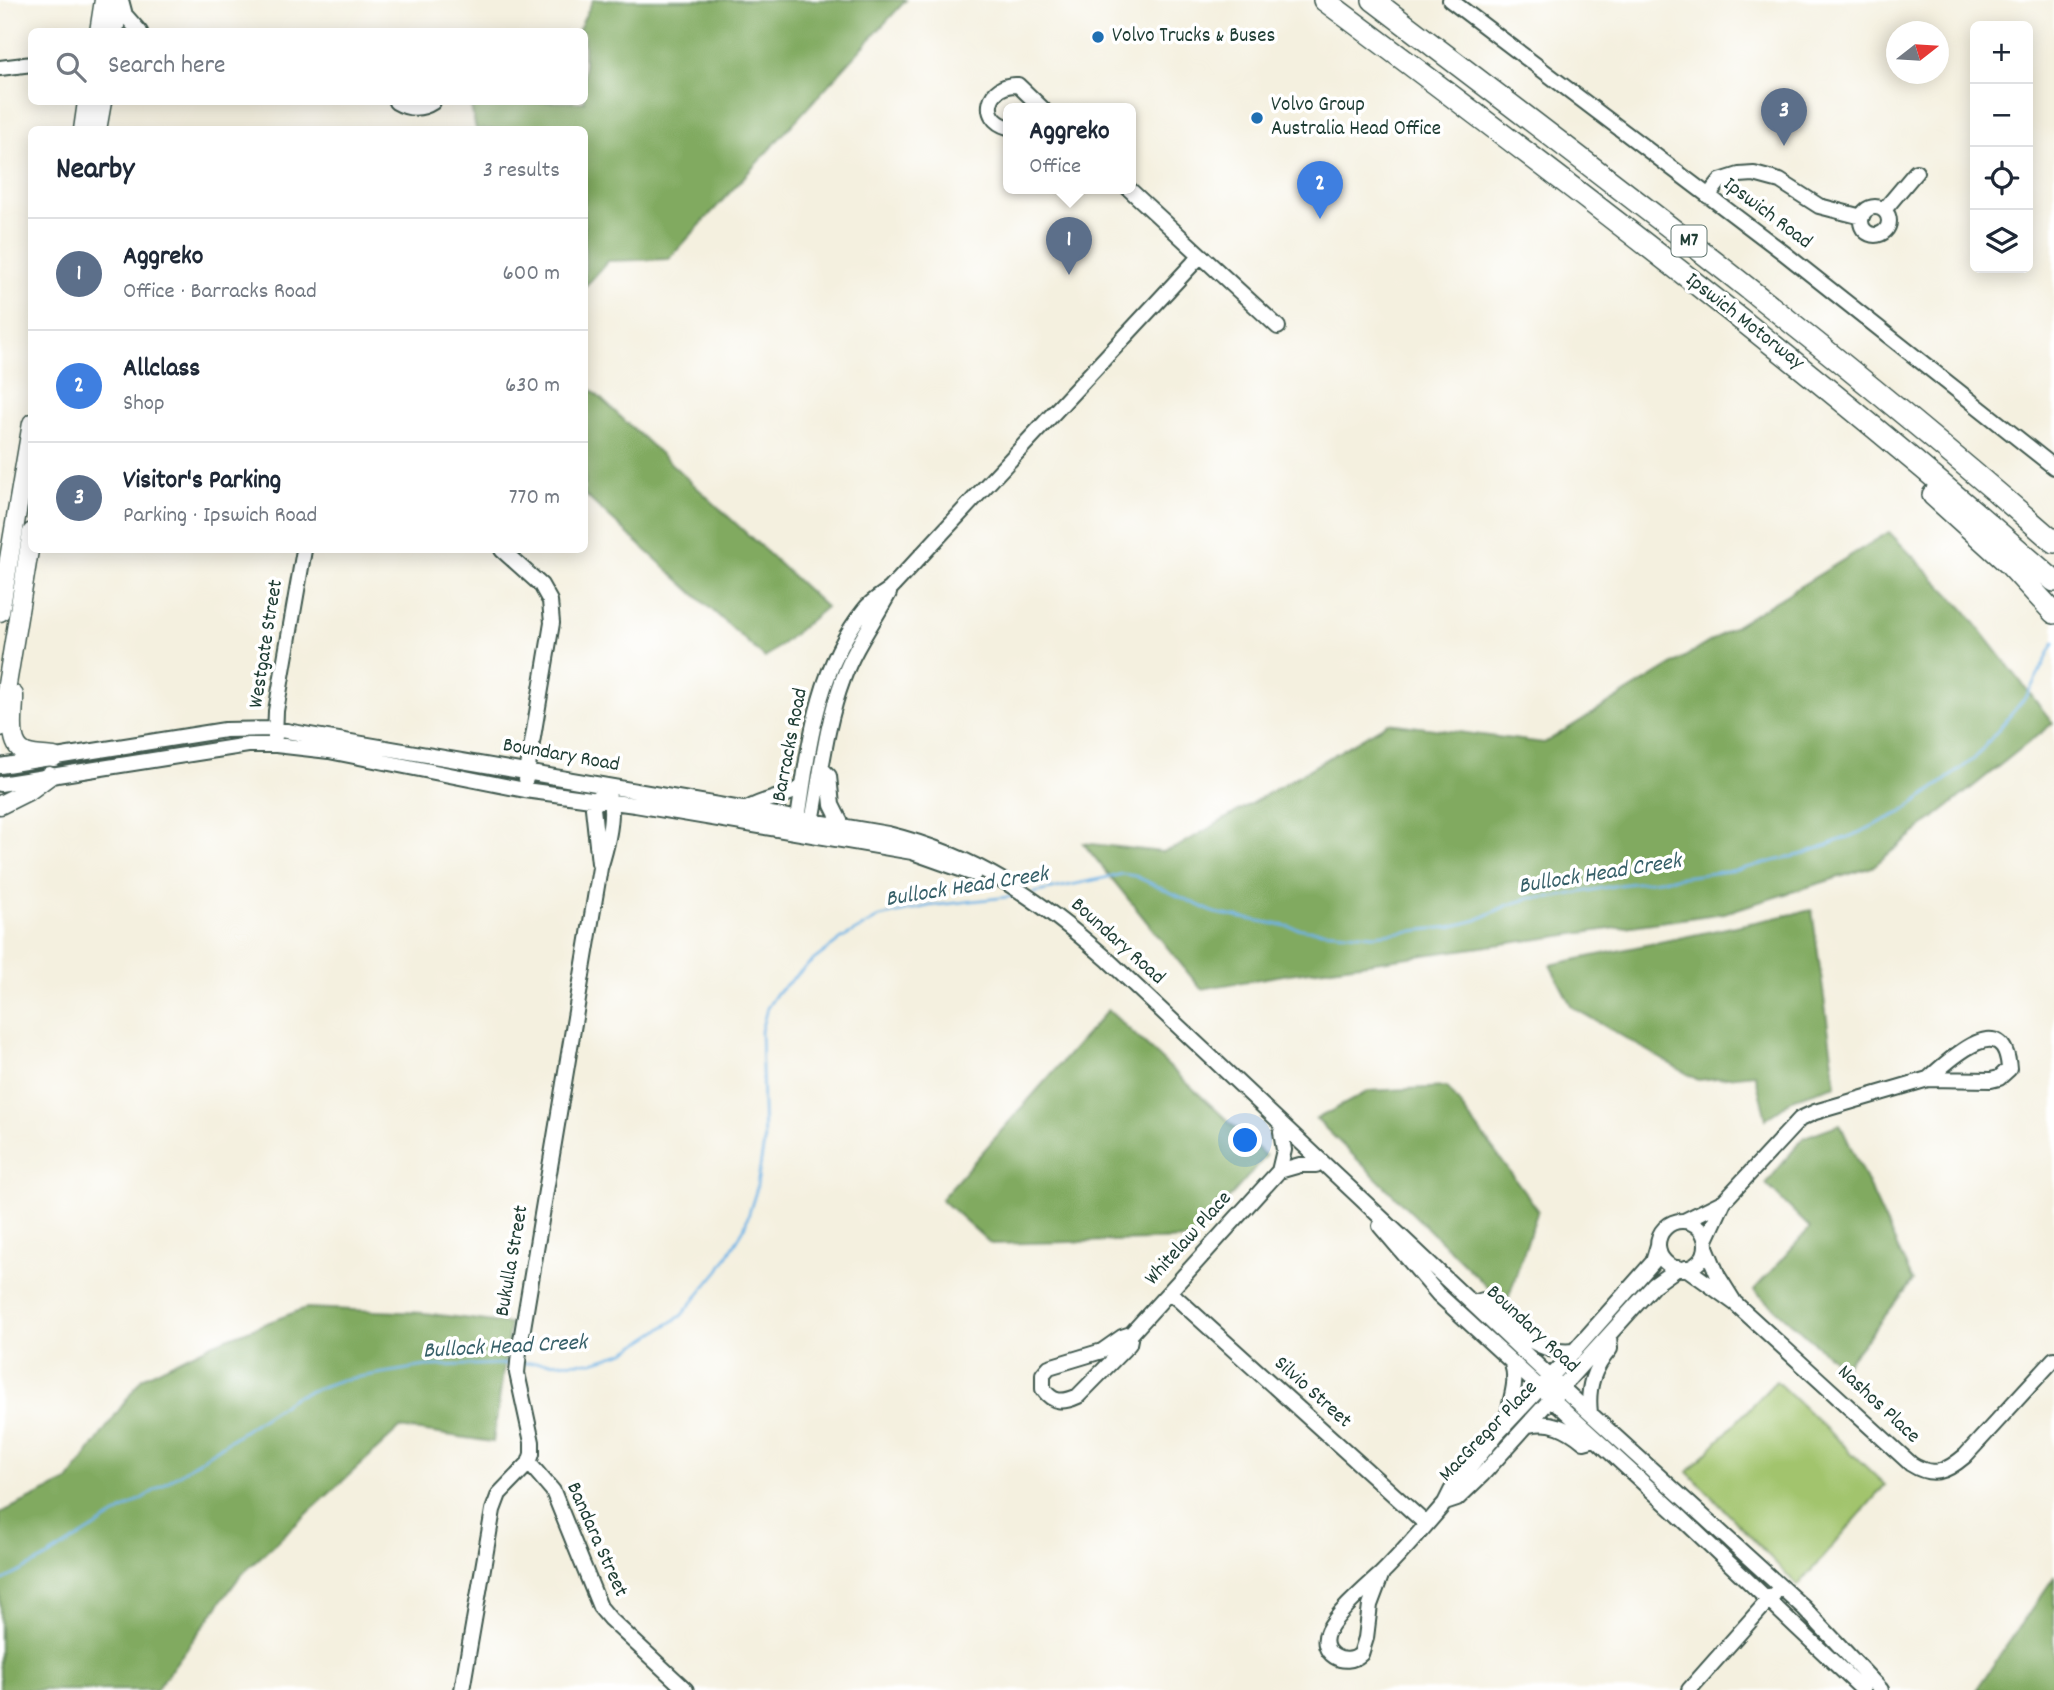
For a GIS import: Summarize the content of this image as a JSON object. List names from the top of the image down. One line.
{"streets":{"highway":["M7","Ipswich Motorway"],"street":["Ipswich Road","Westgate Street","Barracks Road","Boundary Road","Whitelaw Place","Bukulla Street","Silvio Street","Nashos Place","MacGregor Place","Bandara Street"]},"crossings":[["Westgate Street","Boundary Road"],["Barracks Road","Boundary Road"],["Boundary Road","Bukulla Street"],["Boundary Road","MacGregor Place"],["Whitelaw Place","Silvio Street"],["Bukulla Street","Bandara Street"],["Silvio Street","MacGregor Place"],["Nashos Place","MacGregor Place"]],"water":["Bullock Head Creek"],"places":["Volvo Trucks & Buses","Volvo Group Australia Head Office"],"north":"right","page":{"map_buttons":["+","−"],"search":"Search here","pins":["3","2","1"],"popup":["Aggreko","Office"],"heading":["Nearby","3 results"],"list":[{"mark":"1","name":"Aggreko","note":"Office · Barracks Road","value":"600 m"},{"mark":"2","name":"Allclass","note":"Shop","value":"630 m"},{"mark":"3","name":"Visitor's Parking","note":"Parking · Ipswich Road","value":"770 m"}]}}
